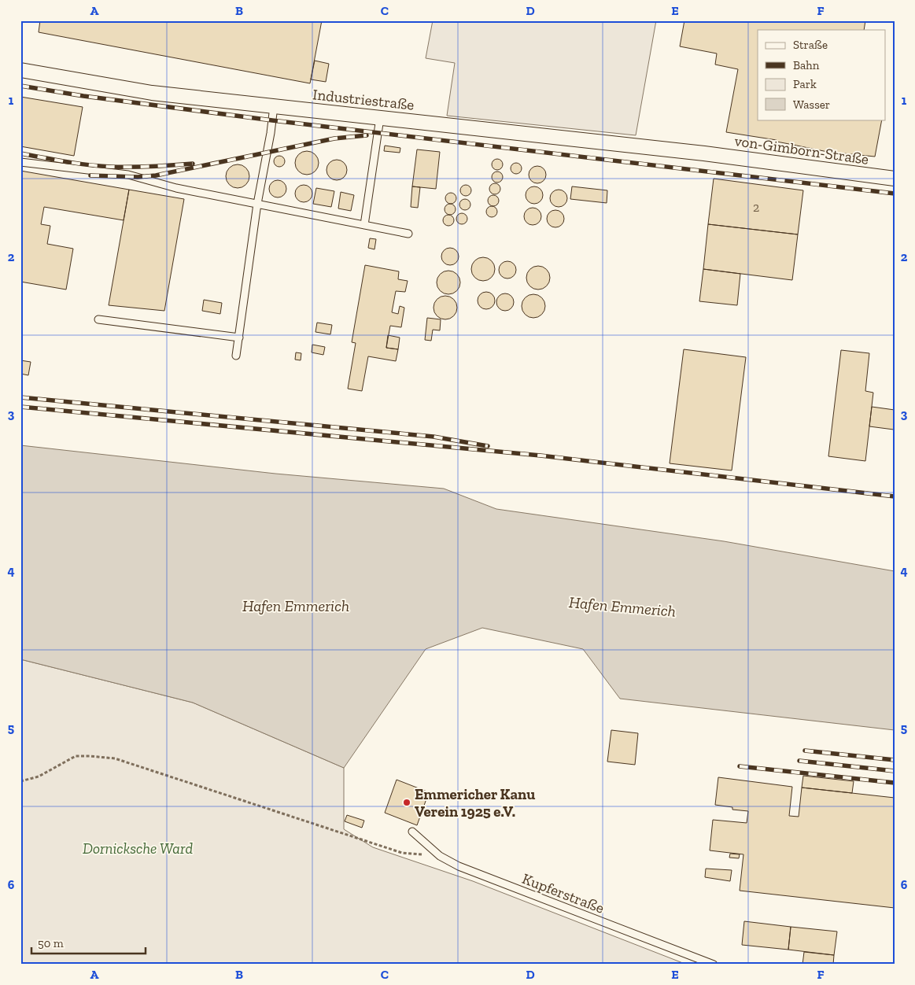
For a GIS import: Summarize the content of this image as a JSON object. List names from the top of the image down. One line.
{"streets":{"street":["Industriestraße","von-Gimborn-Straße"],"lane":["Kupferstraße"]},"crossings":[["Industriestraße","von-Gimborn-Straße"]],"water":["Hafen Emmerich"],"parks":["Dornicksche Ward"],"places":["Emmericher Kanu Verein 1925 e.V."],"house_numbers":["2"],"legend":["Straße","Bahn","Park","Wasser"],"scale_bar":"50 m","grid":{"columns":["A","B","C","D","E","F"],"rows":["1","2","3","4","5","6"]}}
